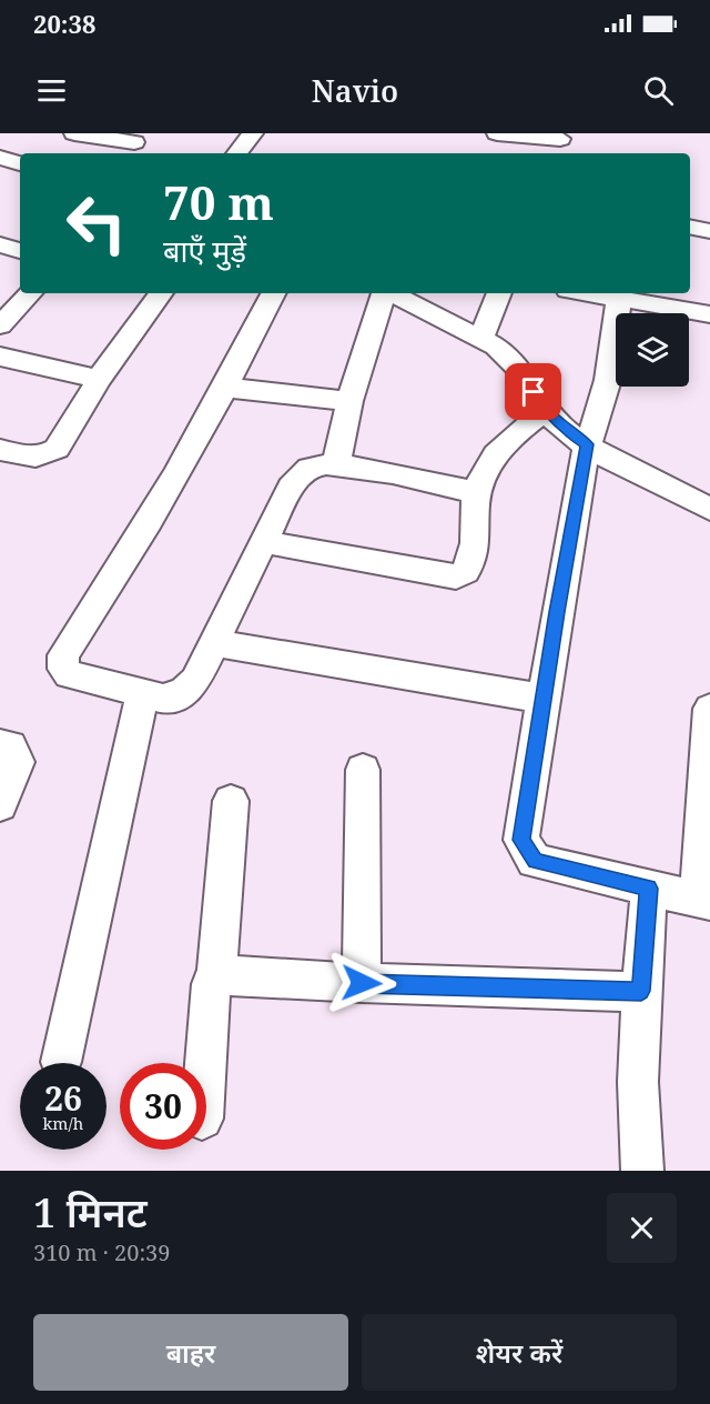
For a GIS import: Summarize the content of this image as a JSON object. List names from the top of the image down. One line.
{"page":{"status":"20:38","header":"Navio","turn":["70 m","बाएँ मुड़ें"],"speed":"26 km/h","limit":"30","heading":["1 मिनट","310 m · 20:39"],"buttons":["बाहर","शेयर करें"]}}
